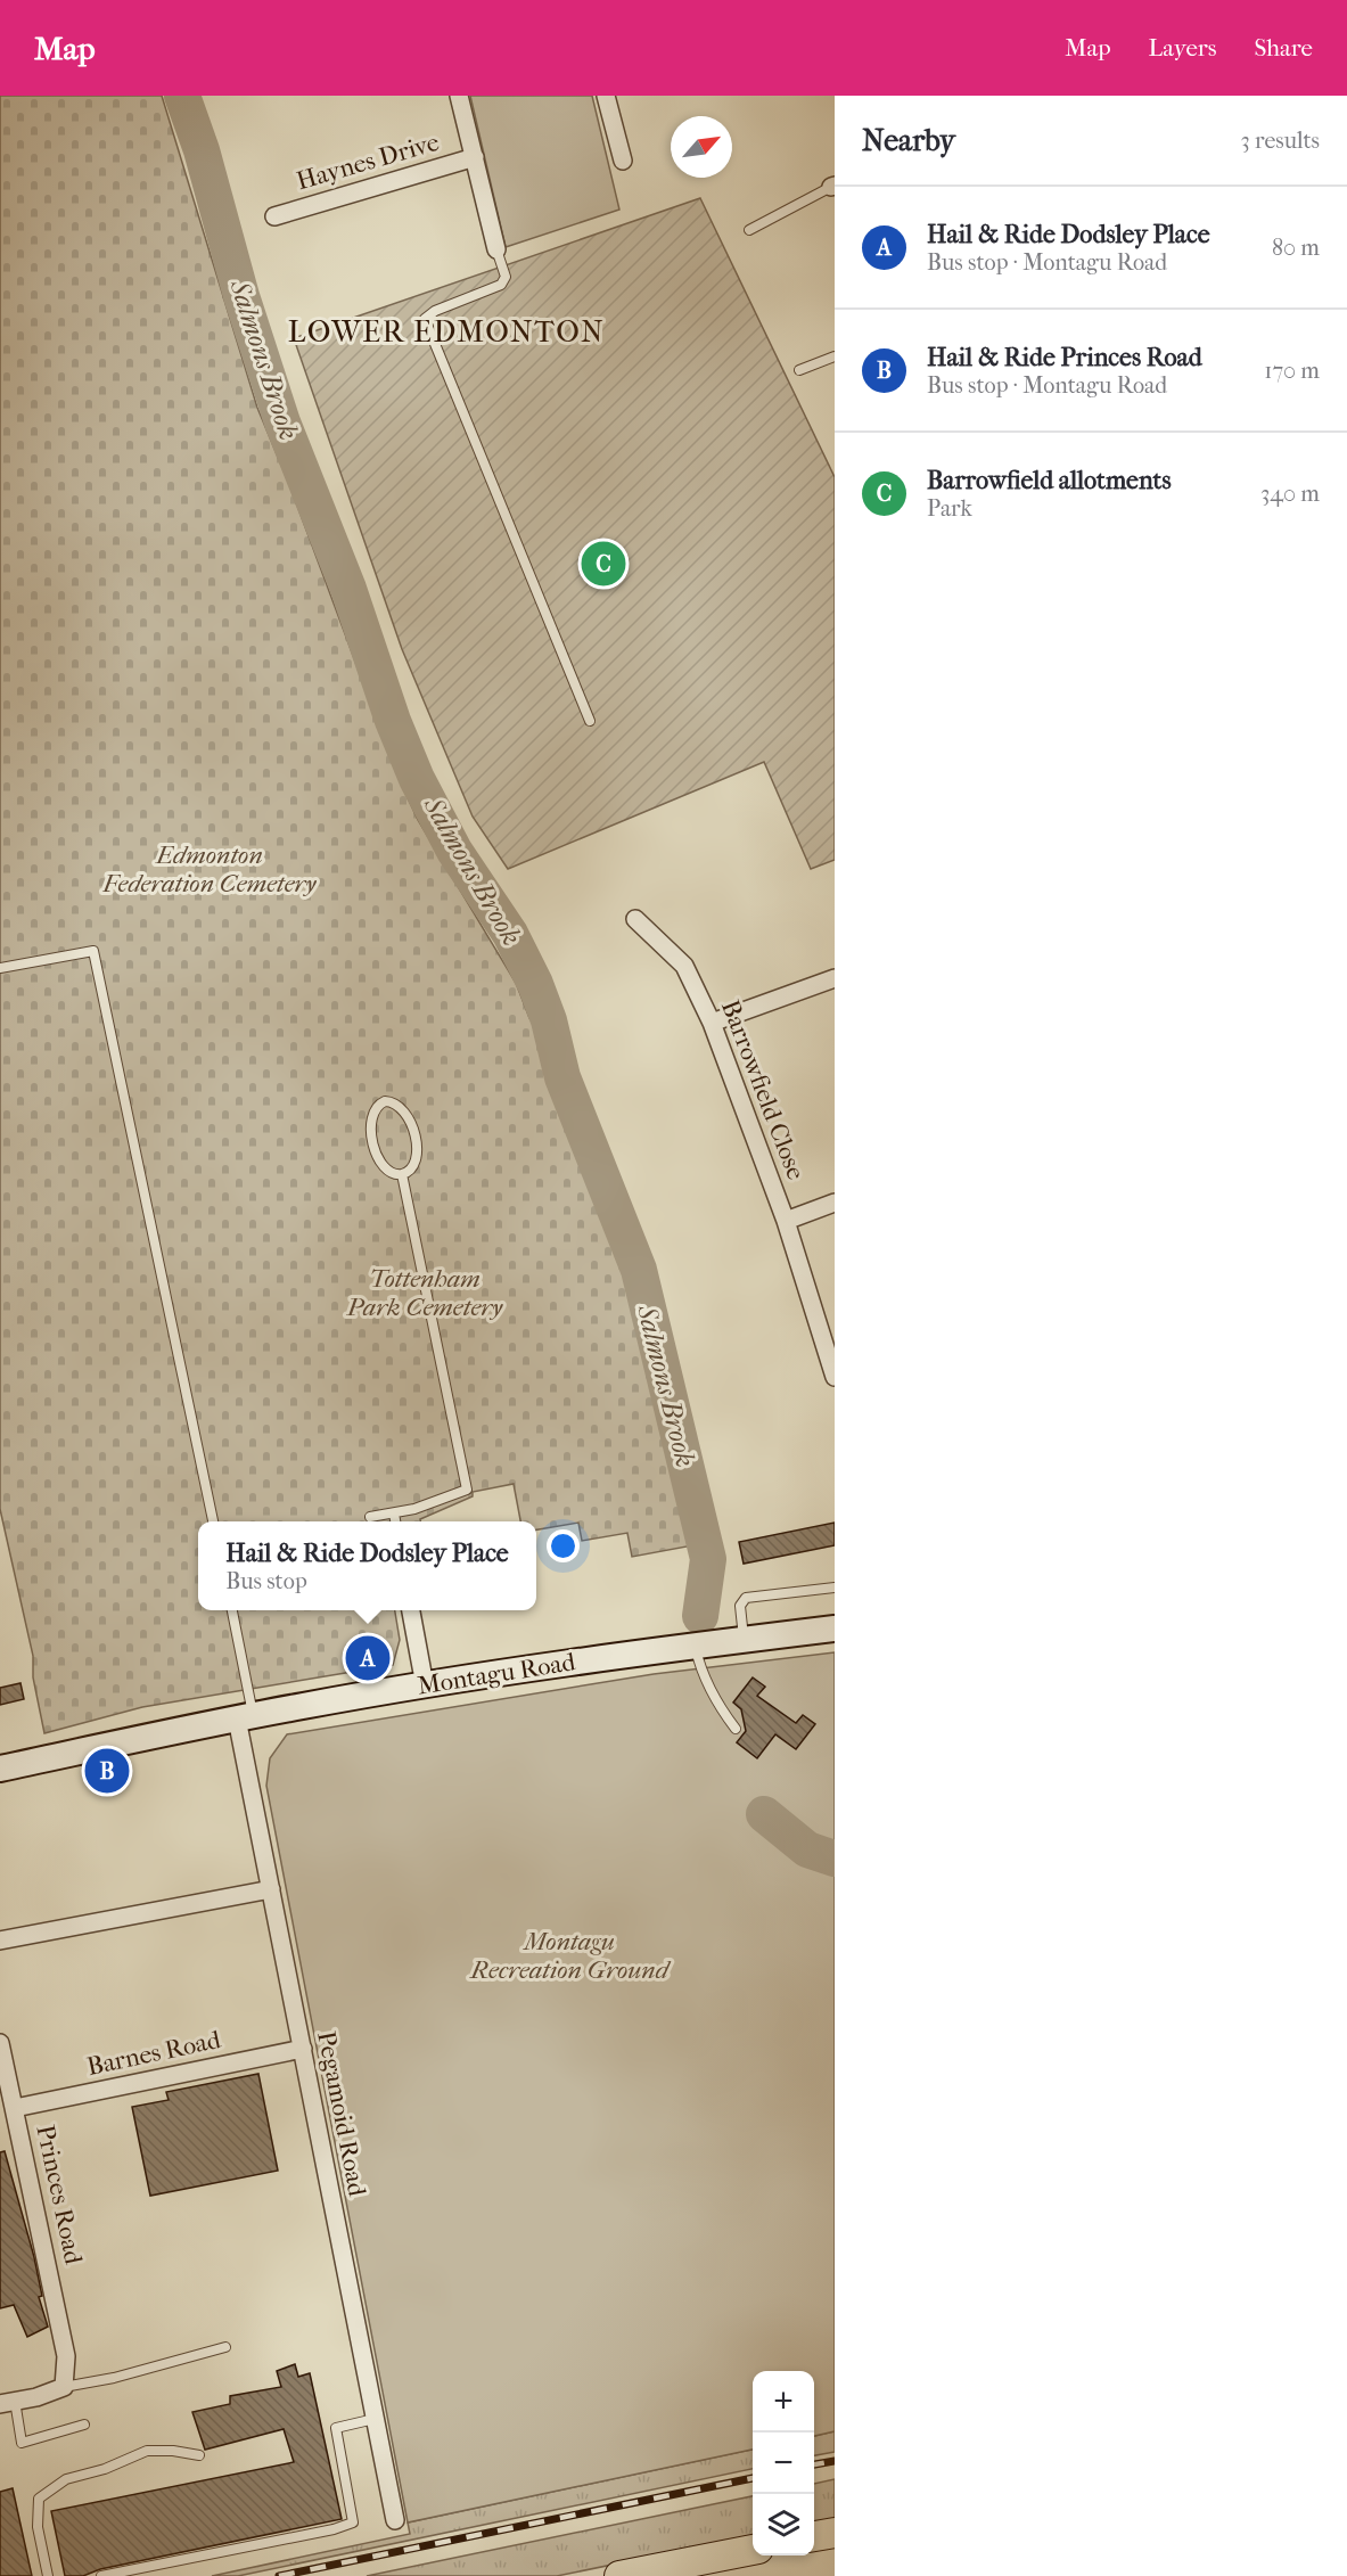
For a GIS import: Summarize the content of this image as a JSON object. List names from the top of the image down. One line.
{"streets":{"main road":["Montagu Road"],"street":["Haynes Drive","Barrowfield Close","Barnes Road","Pegamoid Road","Princes Road"]},"crossings":[["Montagu Road","Pegamoid Road"],["Barnes Road","Pegamoid Road"],["Barnes Road","Princes Road"]],"districts":["LOWER EDMONTON"],"water":["Salmons Brook"],"parks":["Edmonton Federation Cemetery","Tottenham Park Cemetery","Montagu Recreation Ground"],"north":"top right","page":{"header":"Map","nav":["Map","Layers","Share"],"heading":["Nearby","3 results"],"list":[{"mark":"A","name":"Hail & Ride Dodsley Place","note":"Bus stop · Montagu Road","value":"80 m"},{"mark":"B","name":"Hail & Ride Princes Road","note":"Bus stop · Montagu Road","value":"170 m"},{"mark":"C","name":"Barrowfield allotments","note":"Park","value":"340 m"}],"pins":["C","A","B"],"popup":["Hail & Ride Dodsley Place","Bus stop"],"map_buttons":["+","−"]}}
